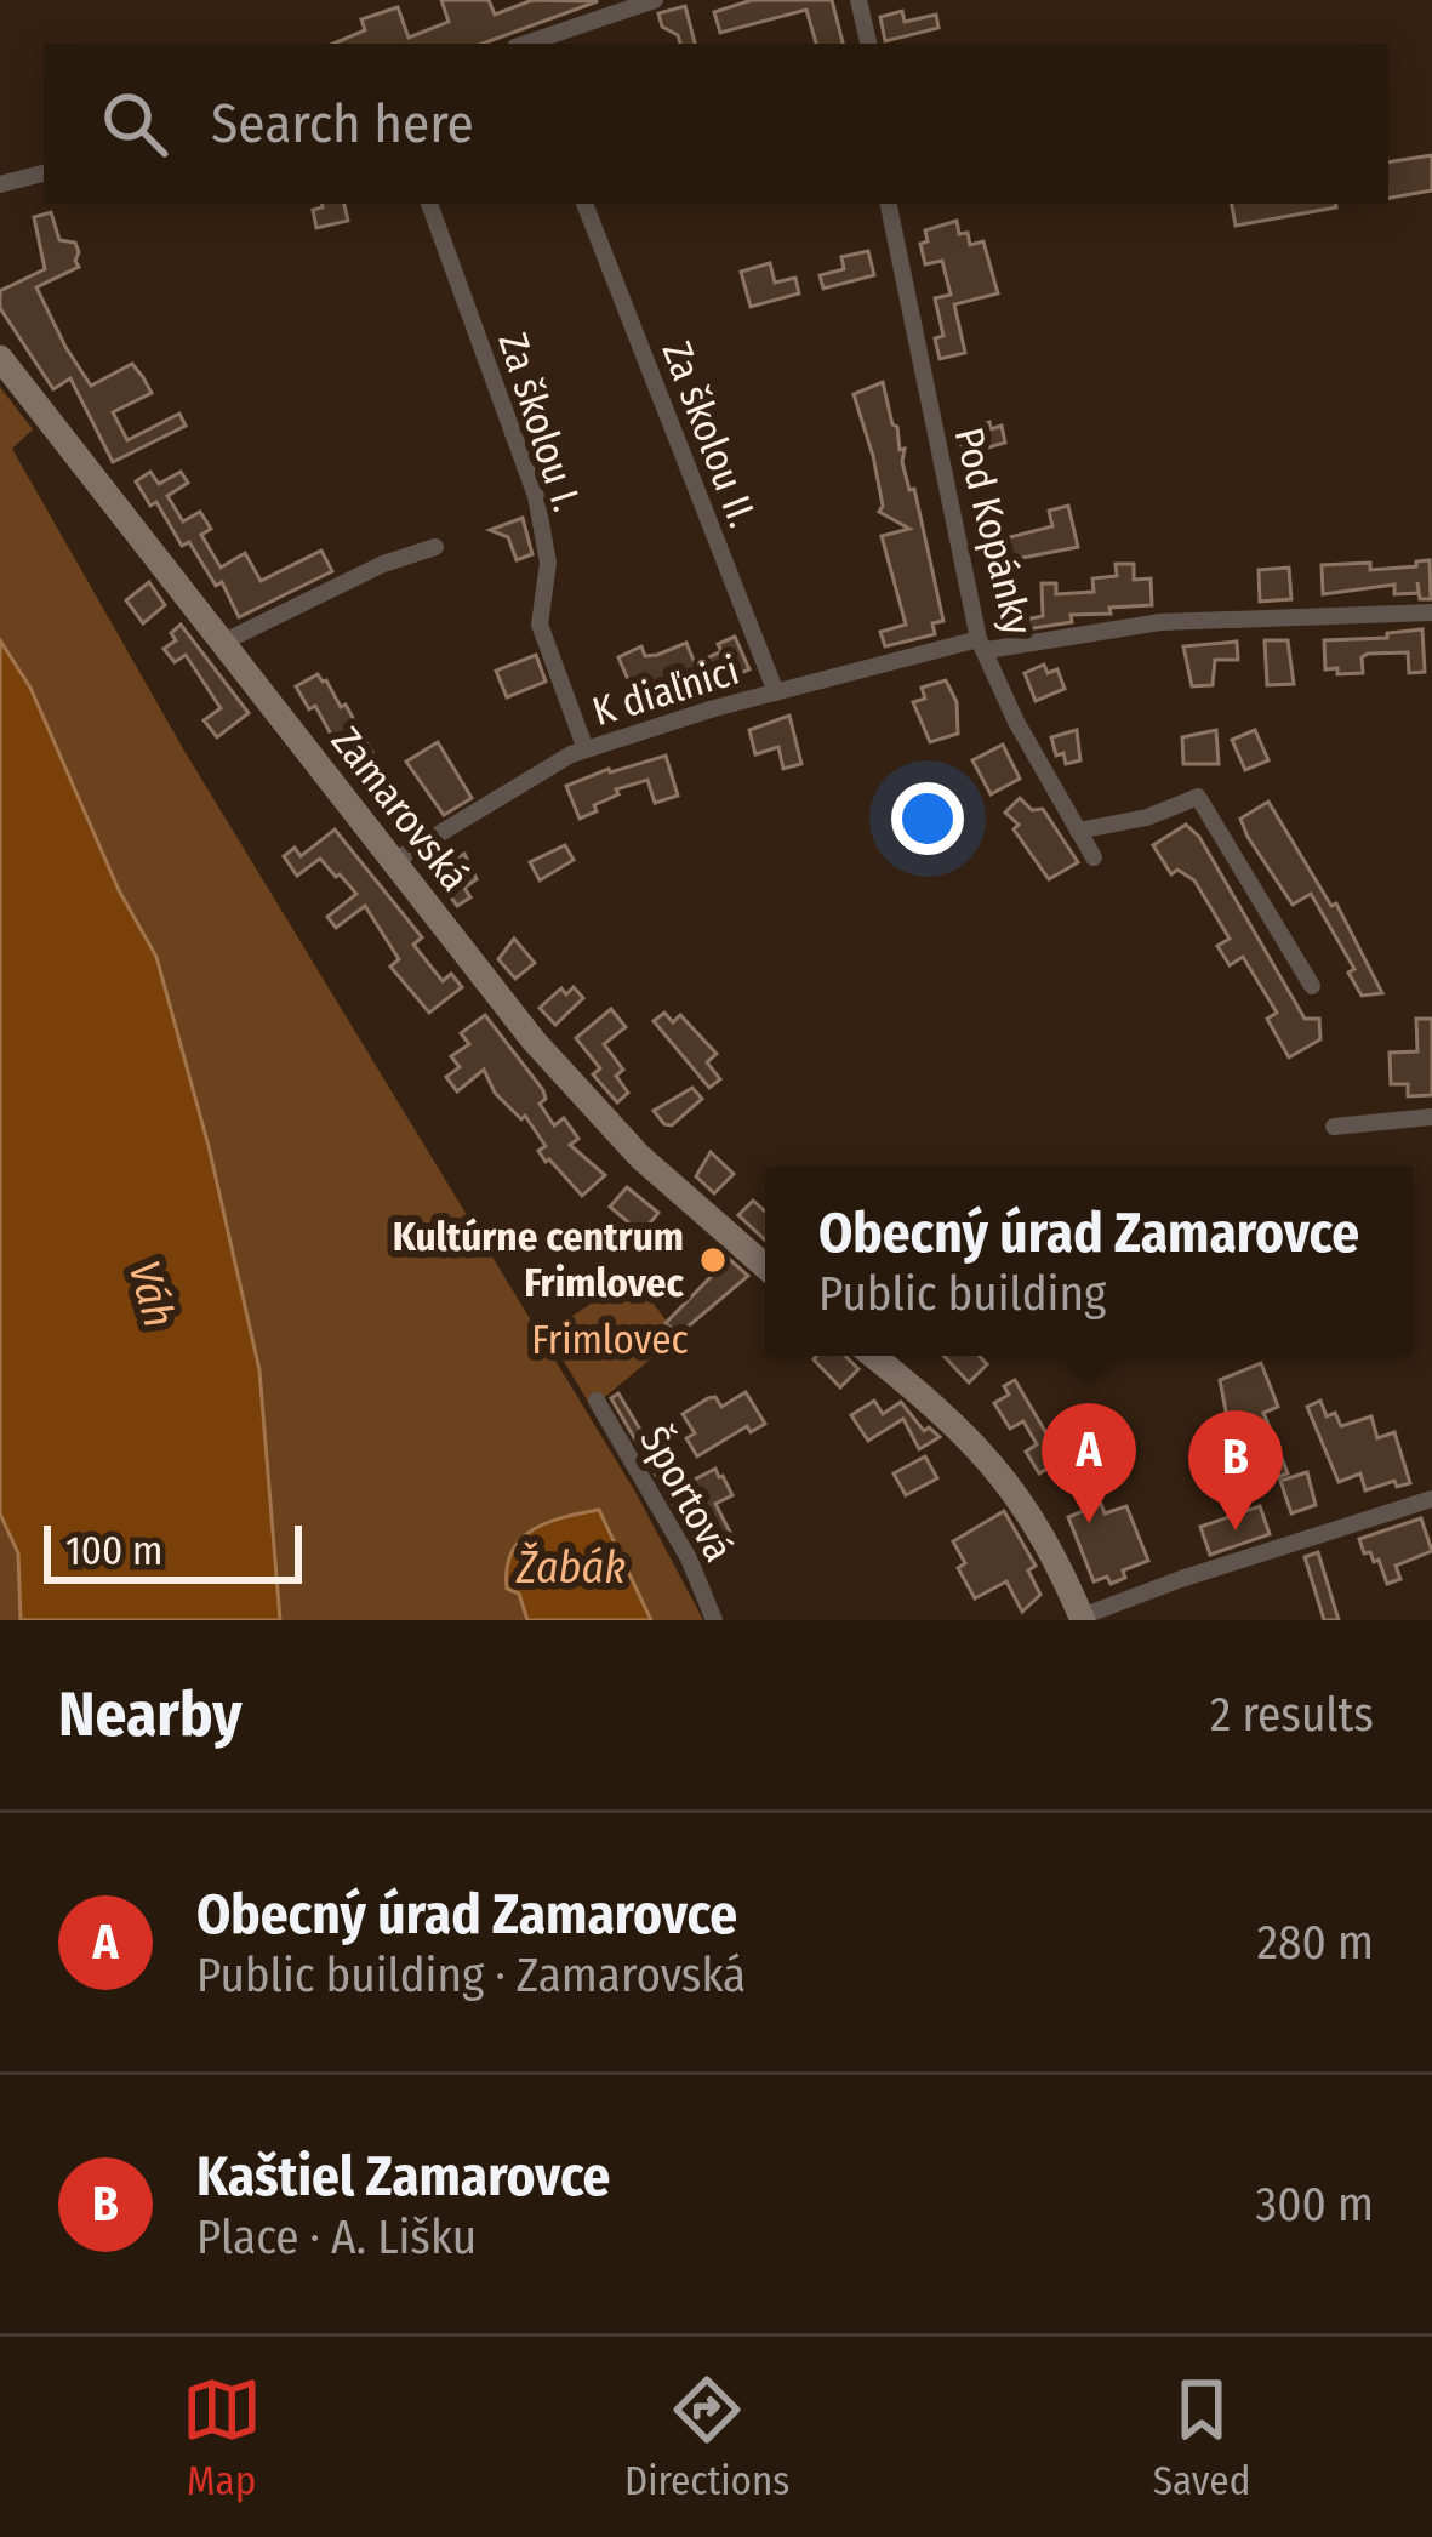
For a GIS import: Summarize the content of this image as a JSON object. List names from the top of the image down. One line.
{"streets":{"main road":["Zamarovská"],"street":["Za školou I.","Za školou II.","Pod Kopánky","K diaľnici","Športová"]},"crossings":[["Za školou I.","K diaľnici"],["Za školou II.","K diaľnici"],["Pod Kopánky","K diaľnici"],["K diaľnici","Zamarovská"]],"water":["Váh","Žabák"],"parks":["Frimlovec"],"places":["Kultúrne centrum Frimlovec"],"scale_bar":"100 m","page":{"search":"Search here","popup":["Obecný úrad Zamarovce","Public building"],"pins":["A","B"],"scale":"100 m","heading":["Nearby","2 results"],"list":[{"mark":"A","name":"Obecný úrad Zamarovce","note":"Public building · Zamarovská","value":"280 m"},{"mark":"B","name":"Kaštiel Zamarovce","note":"Place · A. Lišku","value":"300 m"}],"nav":["Map","Directions","Saved"]}}
